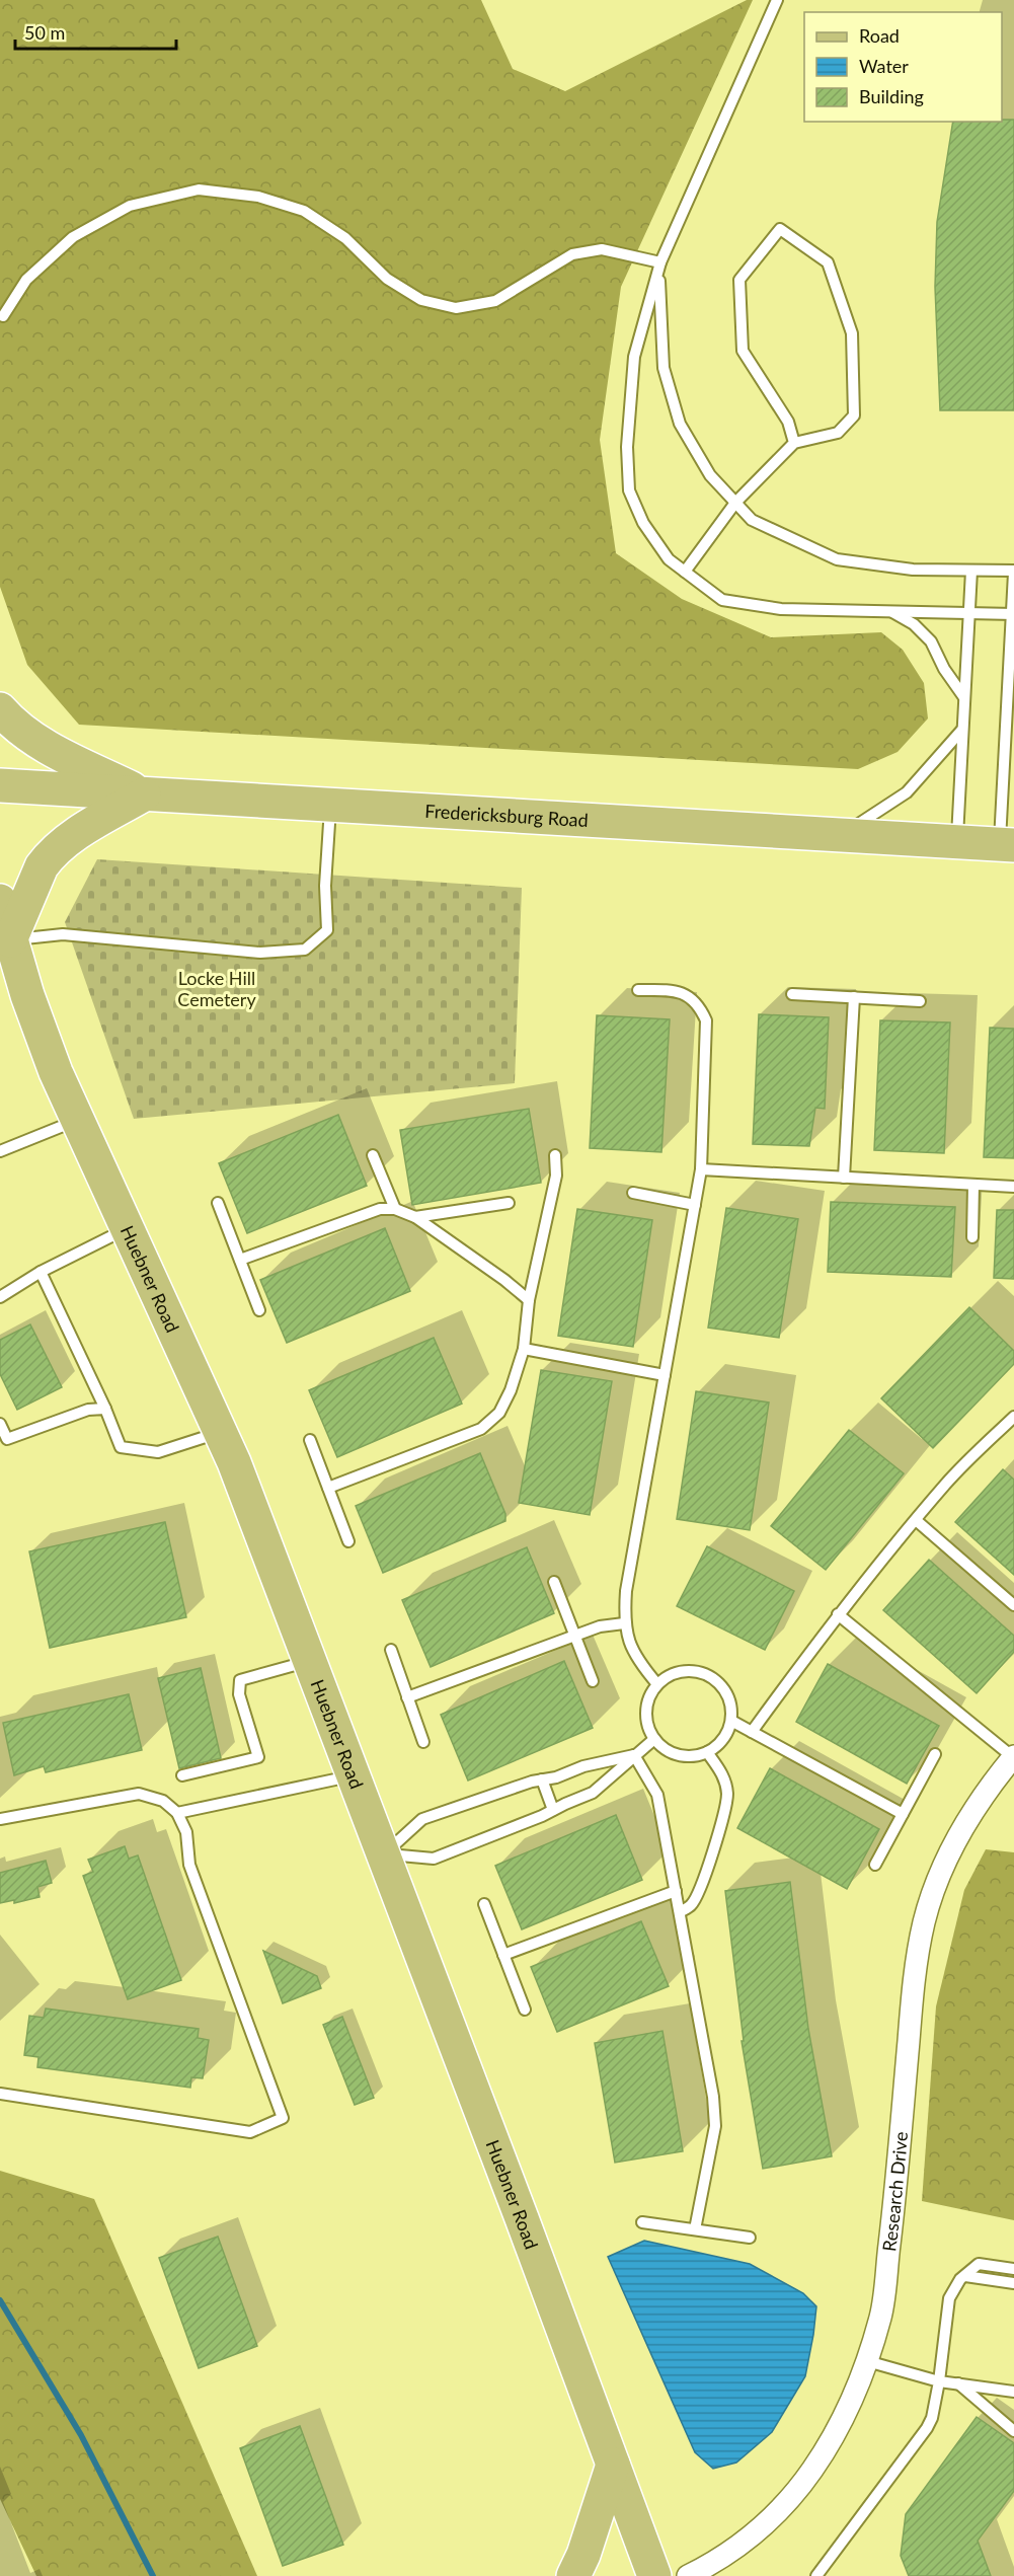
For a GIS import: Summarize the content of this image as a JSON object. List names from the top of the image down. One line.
{"streets":{"main road":["Fredericksburg Road","Huebner Road"],"street":["Research Drive"]},"parks":["Locke Hill Cemetery"],"legend":["Road","Water","Building"],"scale_bar":"50 m"}
